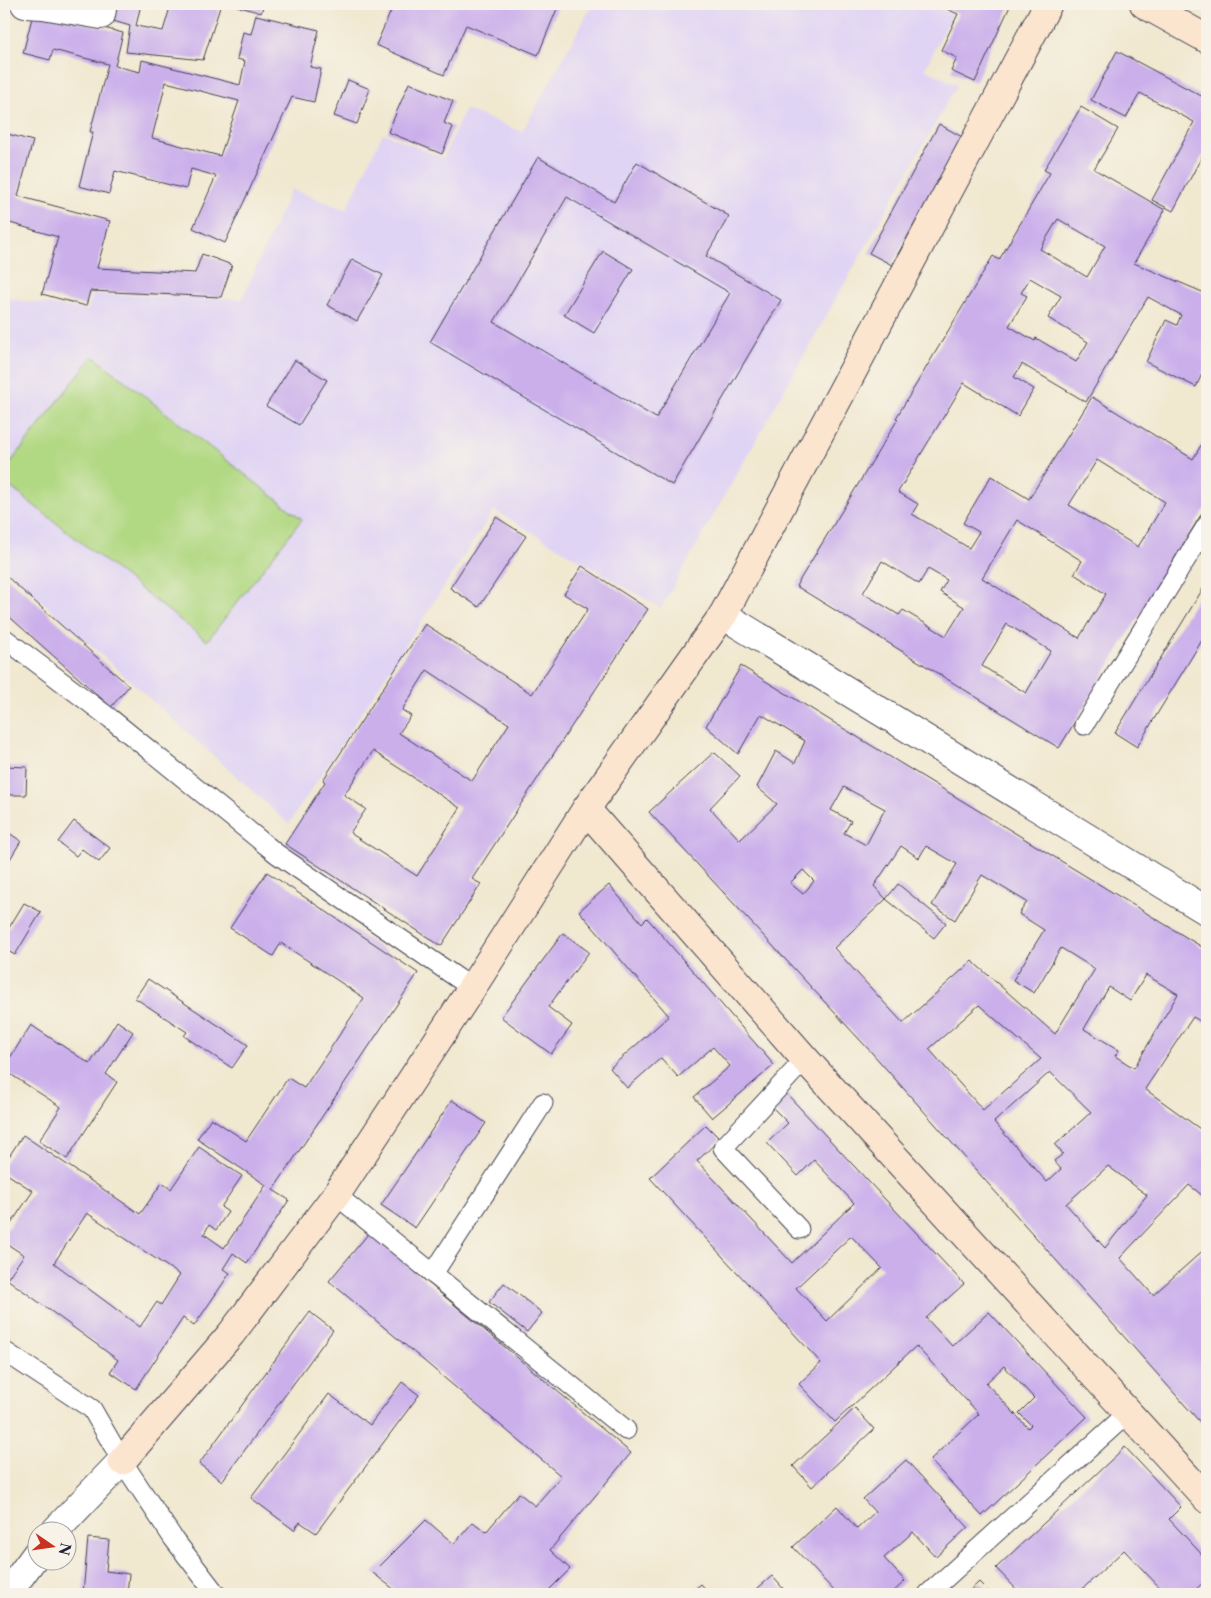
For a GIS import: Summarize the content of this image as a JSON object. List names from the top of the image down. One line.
{"north":"right"}
